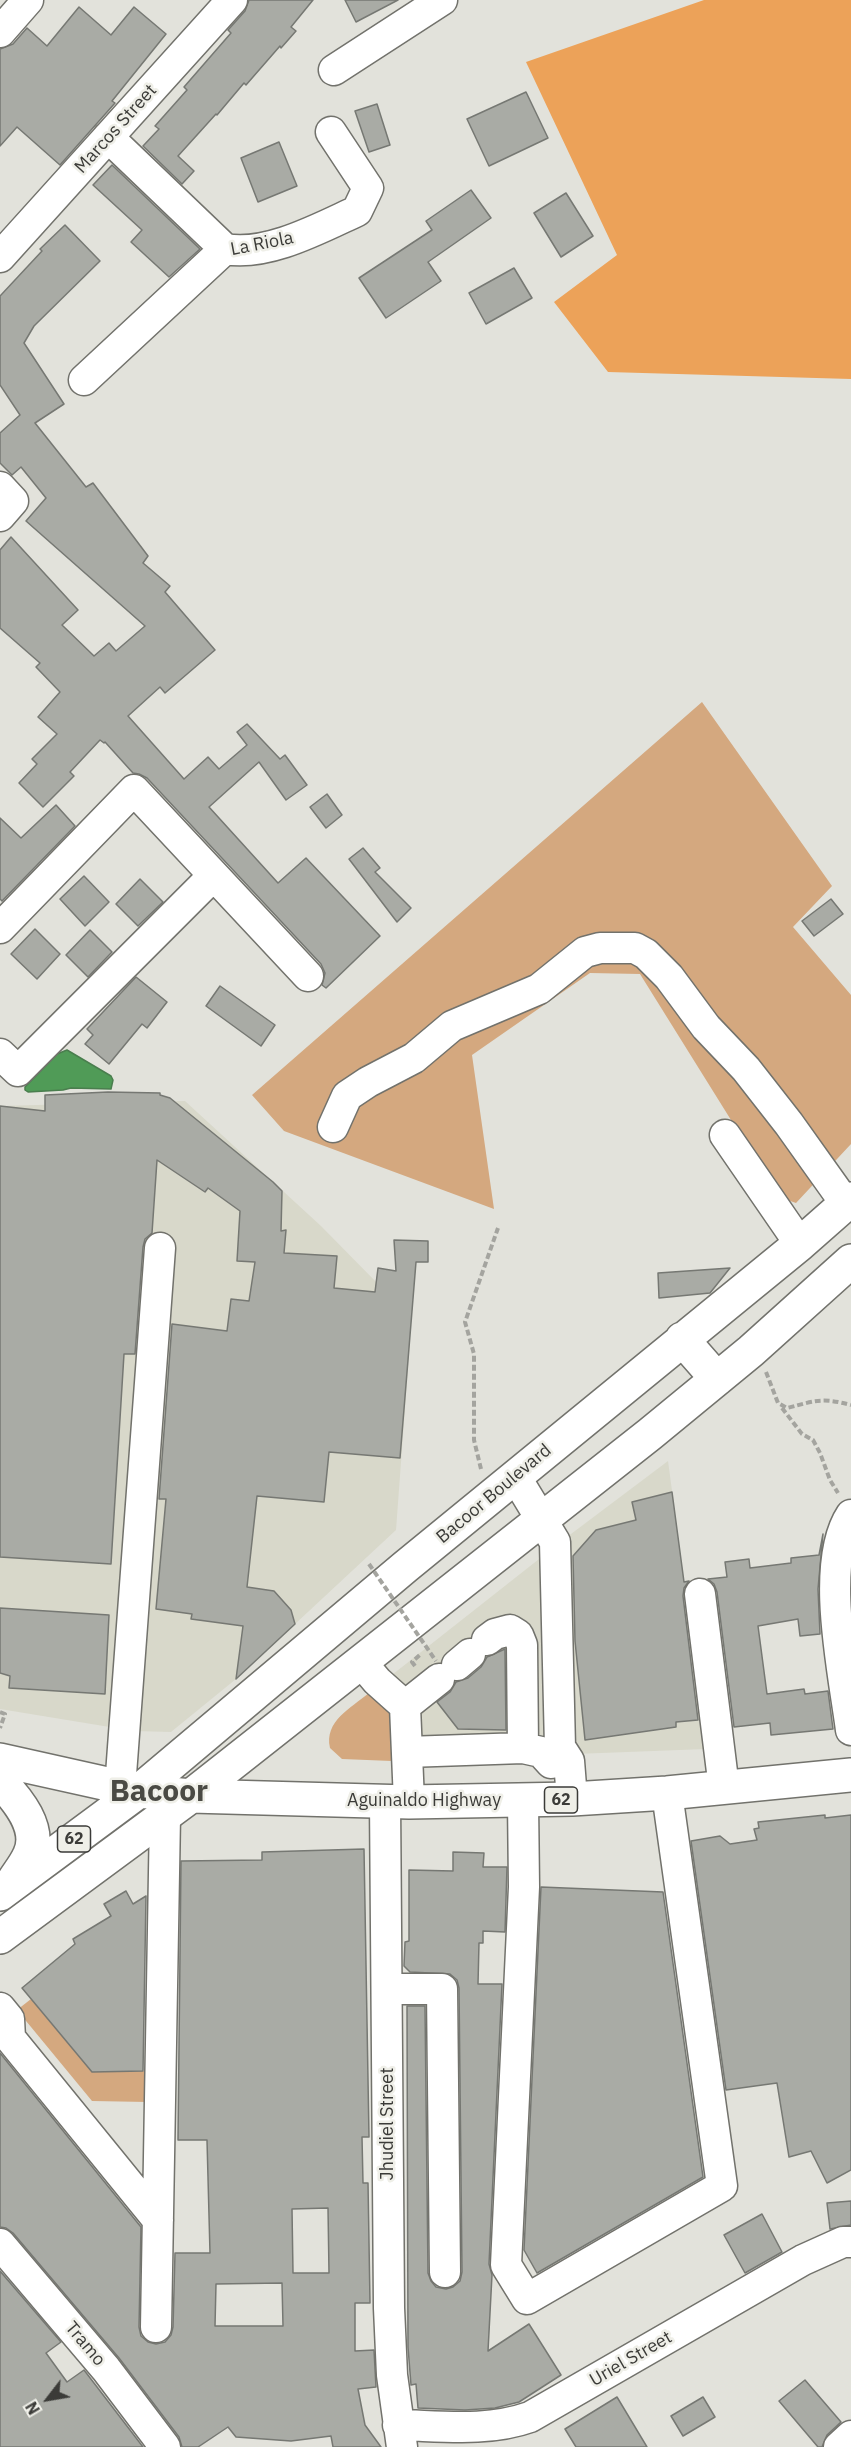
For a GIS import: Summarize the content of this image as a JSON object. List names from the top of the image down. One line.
{"streets":{"main road":["Bacoor Boulevard","62","Aguinaldo Highway"],"street":["Marcos Street","La Riola","Jhudiel Street","Tramo","Uriel Street"]},"crossings":[["Bacoor Boulevard","62"],["Bacoor Boulevard","Aguinaldo Highway"],["62","Aguinaldo Highway"],["Aguinaldo Highway","Jhudiel Street"],["Jhudiel Street","Uriel Street"]],"districts":["Bacoor"],"north":"bottom left"}
